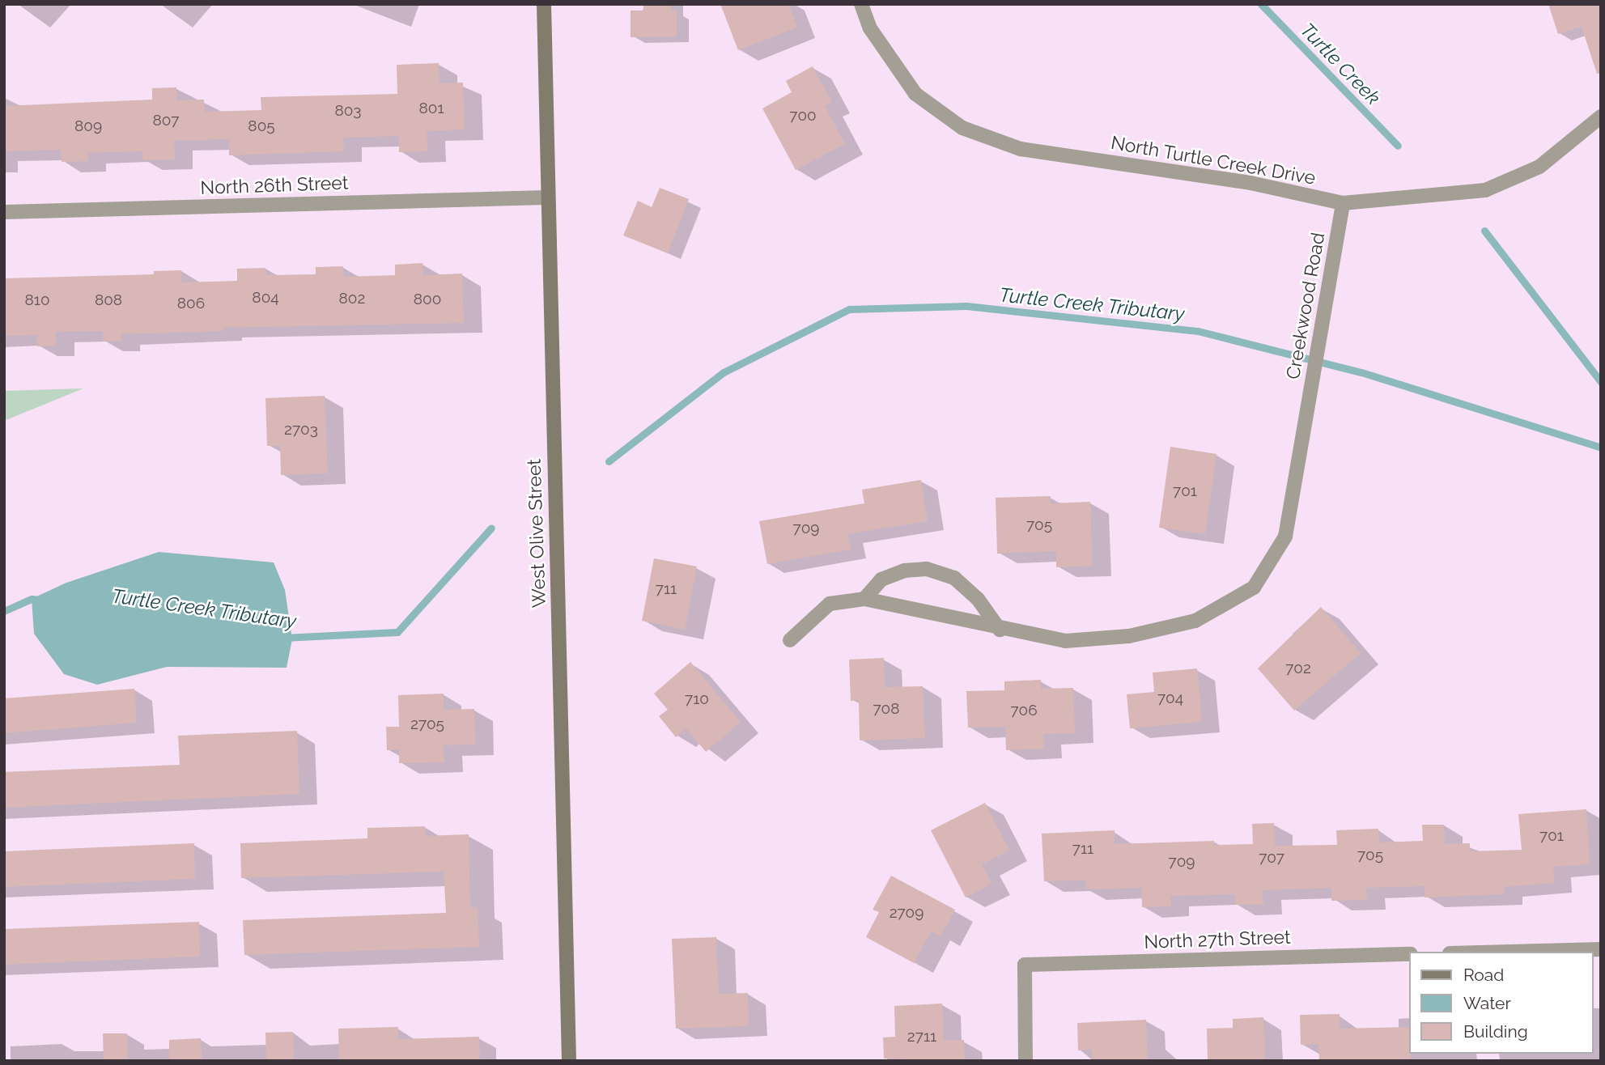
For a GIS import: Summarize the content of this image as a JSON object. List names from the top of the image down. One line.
{"streets":{"main road":["West Olive Street"],"street":["North Turtle Creek Drive","North 26th Street","Creekwood Road","North 27th Street"]},"crossings":[["North Turtle Creek Drive","Creekwood Road"],["North 26th Street","West Olive Street"]],"water":["Turtle Creek","Turtle Creek Tributary"],"house_numbers":["801","803","700","807","809","805","804","802","800","810","808","806","2703","701","705","709","711","702","704","710","708","706","2705","701","711","705","707","709","2709","2711"],"legend":["Road","Water","Building"]}
